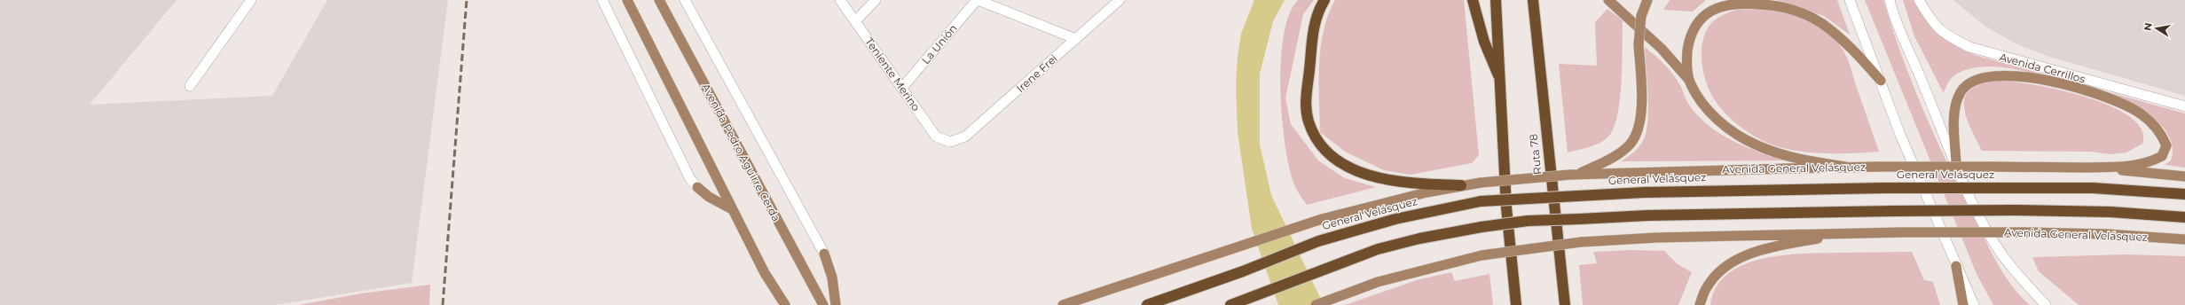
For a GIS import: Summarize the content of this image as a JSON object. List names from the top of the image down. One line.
{"streets":{"highway":["Ruta 78","General Velásquez"],"main road":["Avenida Pedro Aguirre Cerda","Avenida General Velásquez"],"street":["La Unión","Avenida Cerrillos","Irene Frei","Teniente Merino"]},"crossings":[["La Unión","Teniente Merino"],["Irene Frei","Teniente Merino"]],"north":"left"}
